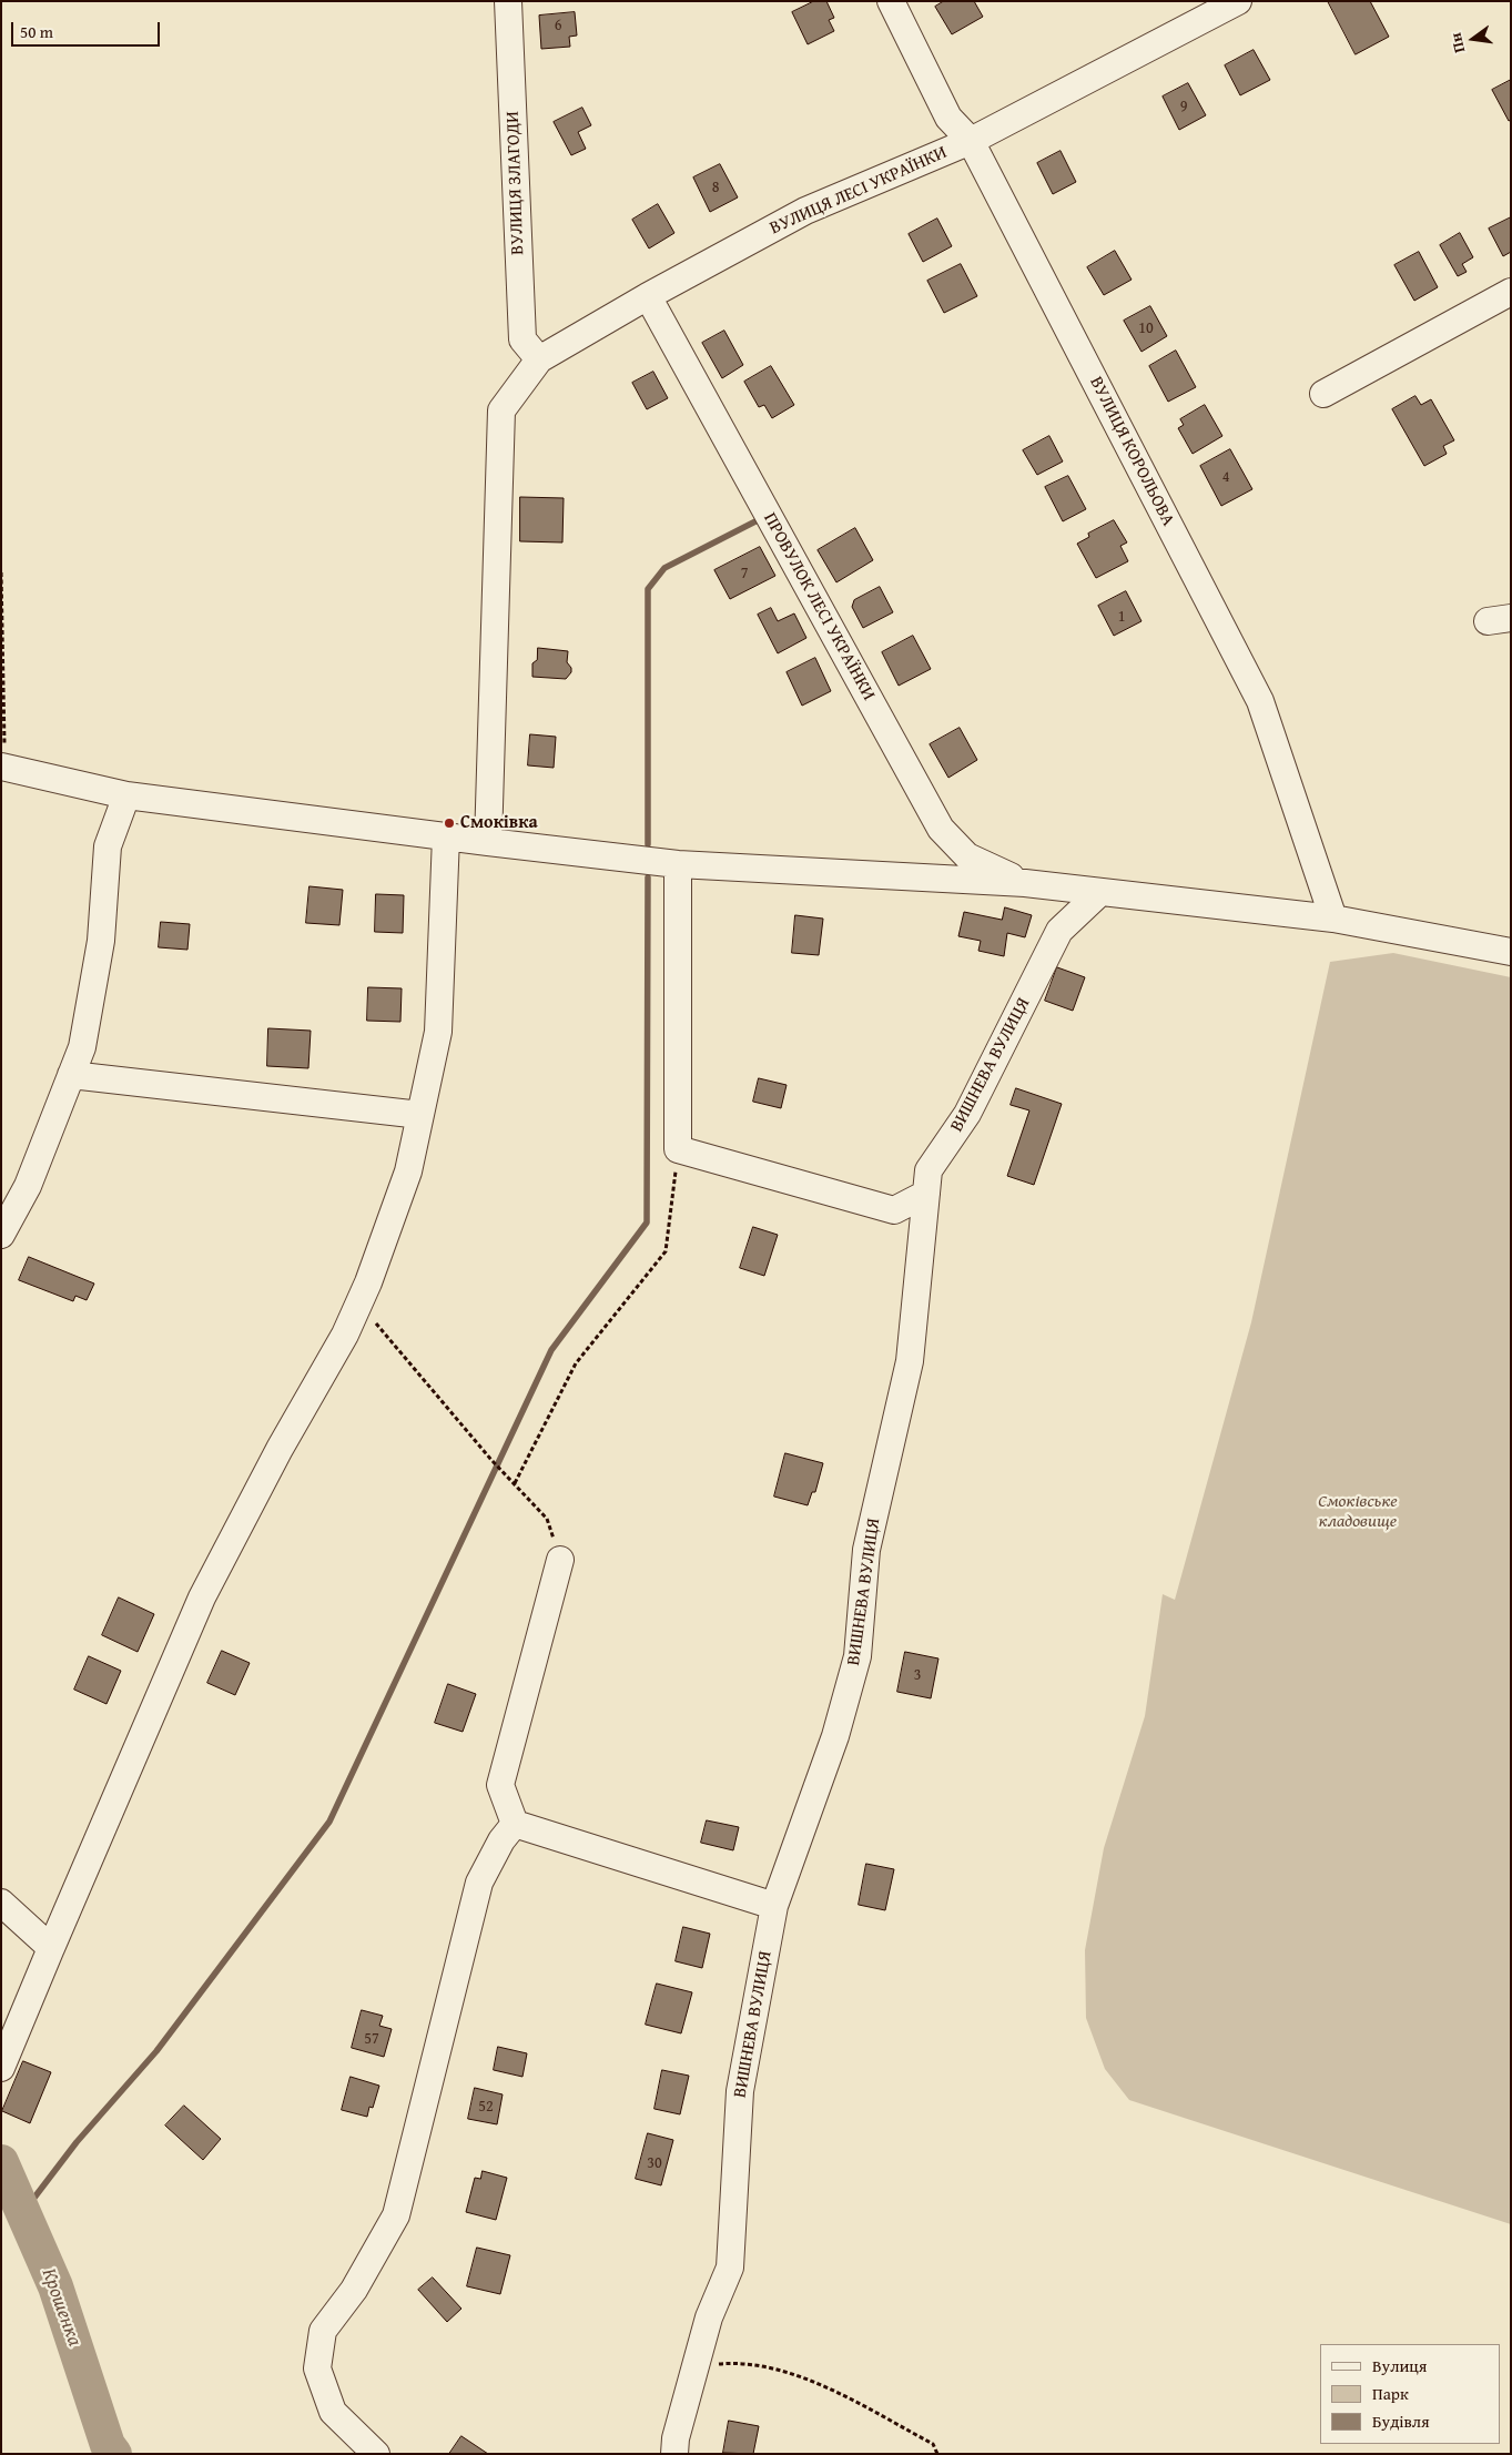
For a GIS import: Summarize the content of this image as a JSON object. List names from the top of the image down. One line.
{"streets":{"street":["ВУЛИЦЯ ЗЛАГОДИ","ВУЛИЦЯ ЛЕСІ УКРАЇНКИ","ВУЛИЦЯ КОРОЛЬОВА","ПРОВУЛОК ЛЕСІ УКРАЇНКИ","ВИШНЕВА ВУЛИЦЯ"]},"crossings":[["ВУЛИЦЯ ЗЛАГОДИ","ВУЛИЦЯ ЛЕСІ УКРАЇНКИ"],["ВУЛИЦЯ ЛЕСІ УКРАЇНКИ","ВУЛИЦЯ КОРОЛЬОВА"],["ВУЛИЦЯ ЛЕСІ УКРАЇНКИ","ПРОВУЛОК ЛЕСІ УКРАЇНКИ"]],"water":["Крошенка"],"parks":["Смоківське кладовище"],"places":["Смоківка"],"house_numbers":["6","9","8","10","4","7","1","3","57","52","30"],"legend":["Вулиця","Парк","Будівля"],"scale_bar":"50 m","north":"left"}
